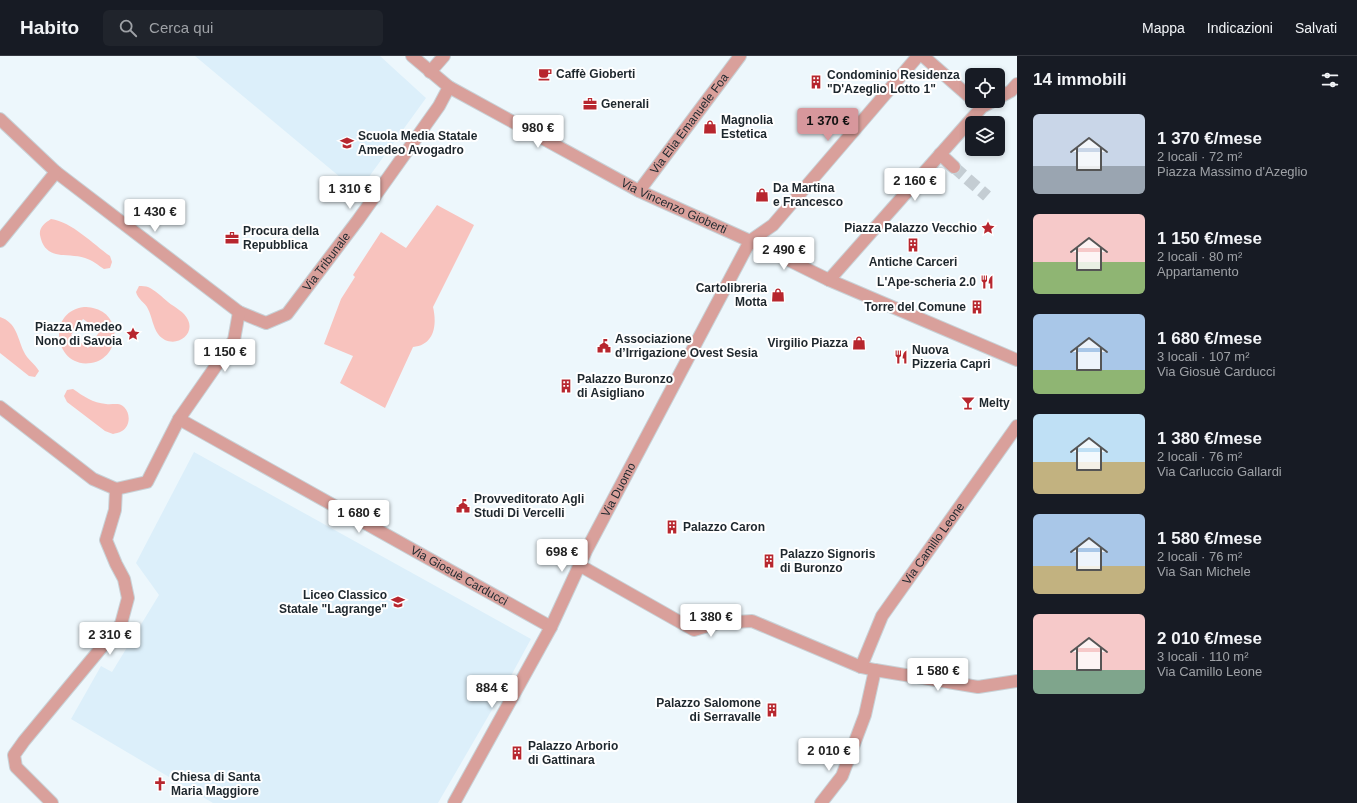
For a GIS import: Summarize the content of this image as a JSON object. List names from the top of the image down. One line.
{"streets":{"street":["Via Elia Emanuele Foa","Via Vincenzo Gioberti","Via Tribunale","Via Duomo","Via Camillo Leone","Via Giosuè Carducci"]},"crossings":[["Via Elia Emanuele Foa","Via Vincenzo Gioberti"],["Via Vincenzo Gioberti","Via Tribunale"],["Via Vincenzo Gioberti","Via Duomo"],["Via Duomo","Via Giosuè Carducci"]],"places":{"cafe":["Caffè Gioberti"],"building":["Condominio Residenza \"D'Azeglio Lotto 1\"","Antiche Carceri","Torre del Comune","Palazzo Buronzo di Asigliano","Palazzo Caron","Palazzo Signoris di Buronzo","Palazzo Salomone di Serravalle","Palazzo Arborio di Gattinara"],"office":["Generali","Procura della Repubblica"],"shop":["Magnolia Estetica","Da Martina e Francesco","Cartolibreria Motta","Virgilio Piazza"],"school or university":["Scuola Media Statale Amedeo Avogadro","Liceo Classico Statale \"Lagrange\""],"place":["Piazza Palazzo Vecchio","Piazza Amedeo Nono di Savoia"],"restaurant":["L'Ape-scheria 2.0","Nuova Pizzeria Capri"],"public building":["Associazione d’Irrigazione Ovest Sesia","Provveditorato Agli Studi Di Vercelli"],"bar":["Melty"],"church":["Chiesa di Santa Maria Maggiore"]},"page":{"header":"Habito","search":"Cerca qui","nav":["Mappa","Indicazioni","Salvati"],"heading":"14 immobili","list":[{"name":"1 370 €/mese","note":"2 locali · 72 m² · Piazza Massimo d'Azeglio"},{"name":"1 150 €/mese","note":"2 locali · 80 m² · Appartamento"},{"name":"1 680 €/mese","note":"3 locali · 107 m² · Via Giosuè Carducci"},{"name":"1 380 €/mese","note":"2 locali · 76 m² · Via Carluccio Gallardi"},{"name":"1 580 €/mese","note":"2 locali · 76 m² · Via San Michele"},{"name":"2 010 €/mese","note":"3 locali · 110 m² · Via Camillo Leone"}],"price":["1 370 €","980 €","2 160 €","1 310 €","1 430 €","2 490 €","1 150 €","1 680 €","698 €","1 380 €","2 310 €","1 580 €","884 €","2 010 €"]}}
